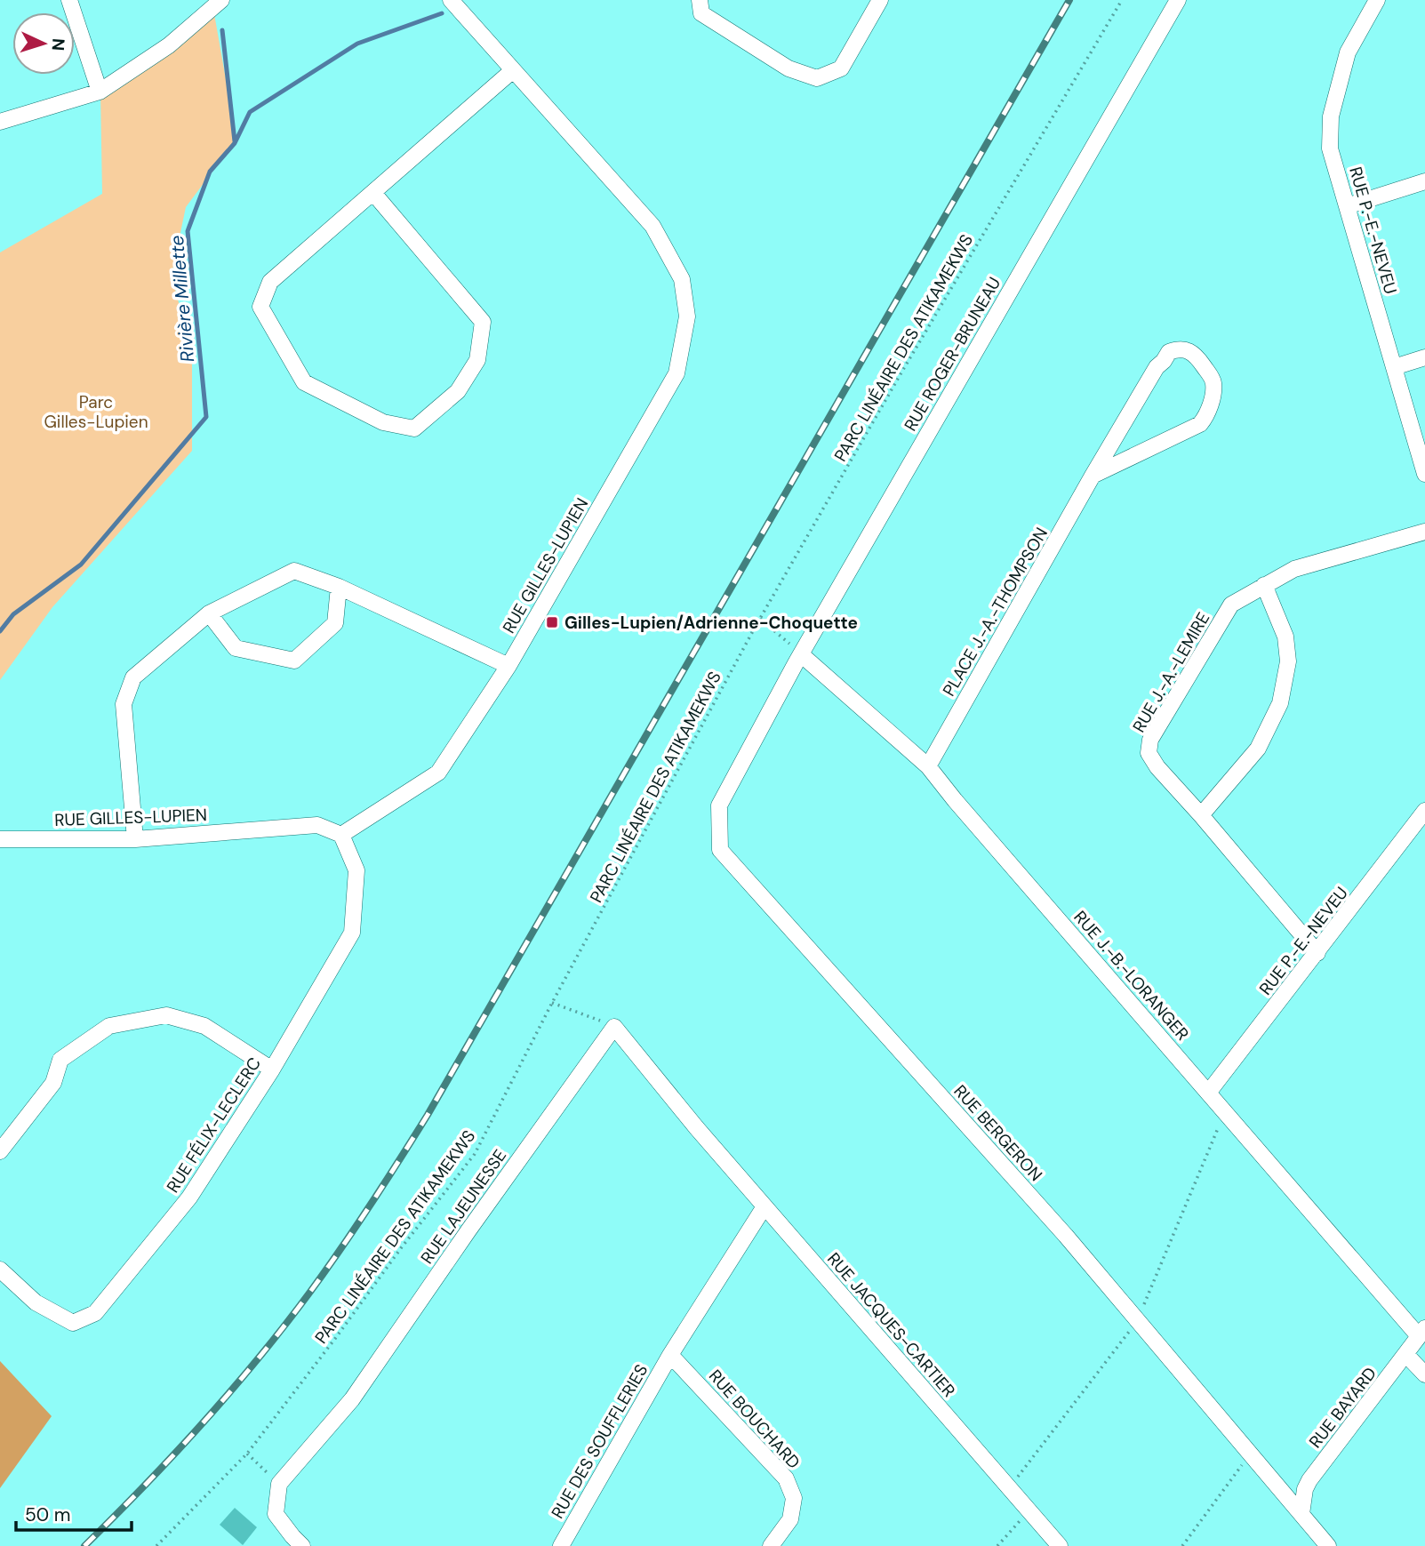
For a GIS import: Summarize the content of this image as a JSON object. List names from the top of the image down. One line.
{"streets":{"street":["RUE P.-E.-NEVEU","RUE ROGER-BRUNEAU","RUE GILLES-LUPIEN","PLACE J.-A.-THOMPSON","RUE J.-A.-LEMIRE","RUE J.-B.-LORANGER","RUE FÉLIX-LECLERC","RUE BERGERON","RUE LAJEUNESSE","RUE JACQUES-CARTIER","RUE BAYARD","RUE BOUCHARD","RUE DES SOUFFLERIES"],"path":["PARC LINÉAIRE DES ATIKAMEKWS"]},"crossings":[["RUE P.-E.-NEVEU","RUE J.-A.-LEMIRE"],["RUE P.-E.-NEVEU","RUE J.-B.-LORANGER"],["RUE ROGER-BRUNEAU","RUE J.-B.-LORANGER"],["RUE ROGER-BRUNEAU","RUE BERGERON"],["RUE GILLES-LUPIEN","RUE FÉLIX-LECLERC"],["PLACE J.-A.-THOMPSON","RUE J.-B.-LORANGER"],["RUE J.-B.-LORANGER","RUE BAYARD"],["RUE BERGERON","RUE BAYARD"],["RUE LAJEUNESSE","RUE JACQUES-CARTIER"],["RUE JACQUES-CARTIER","RUE DES SOUFFLERIES"],["RUE BOUCHARD","RUE DES SOUFFLERIES"]],"water":["Rivière Millette"],"parks":["Parc Gilles-Lupien"],"places":{"transit":["Gilles-Lupien/Adrienne-Choquette"]},"scale_bar":"50 m","north":"right"}
